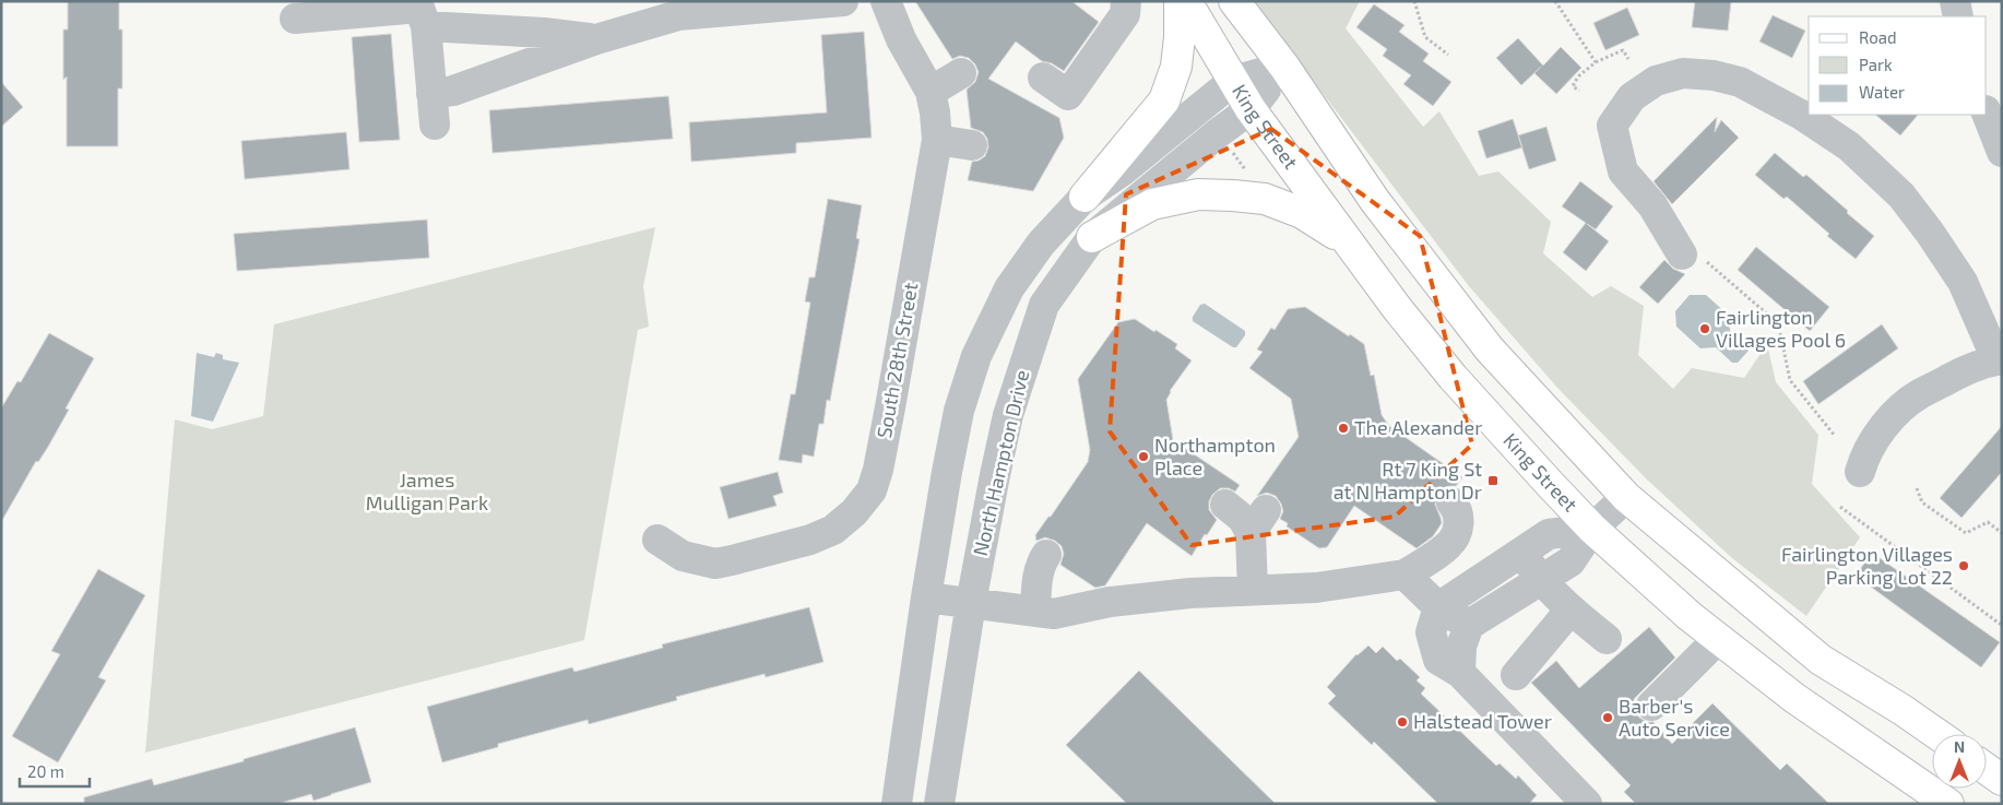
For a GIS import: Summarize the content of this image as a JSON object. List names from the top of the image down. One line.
{"streets":{"main road":["King Street"],"street":["South 28th Street","North Hampton Drive"]},"crossings":[["King Street","North Hampton Drive"]],"parks":["James Mulligan Park"],"places":{"other":["Fairlington Villages Pool 6","The Alexander","Northampton Place","Fairlington Villages Parking Lot 22","Barber's Auto Service","Halstead Tower"],"transit":["Rt 7 King St at N Hampton Dr"]},"legend":["Road","Park","Water"],"scale_bar":"20 m","north":"top"}
